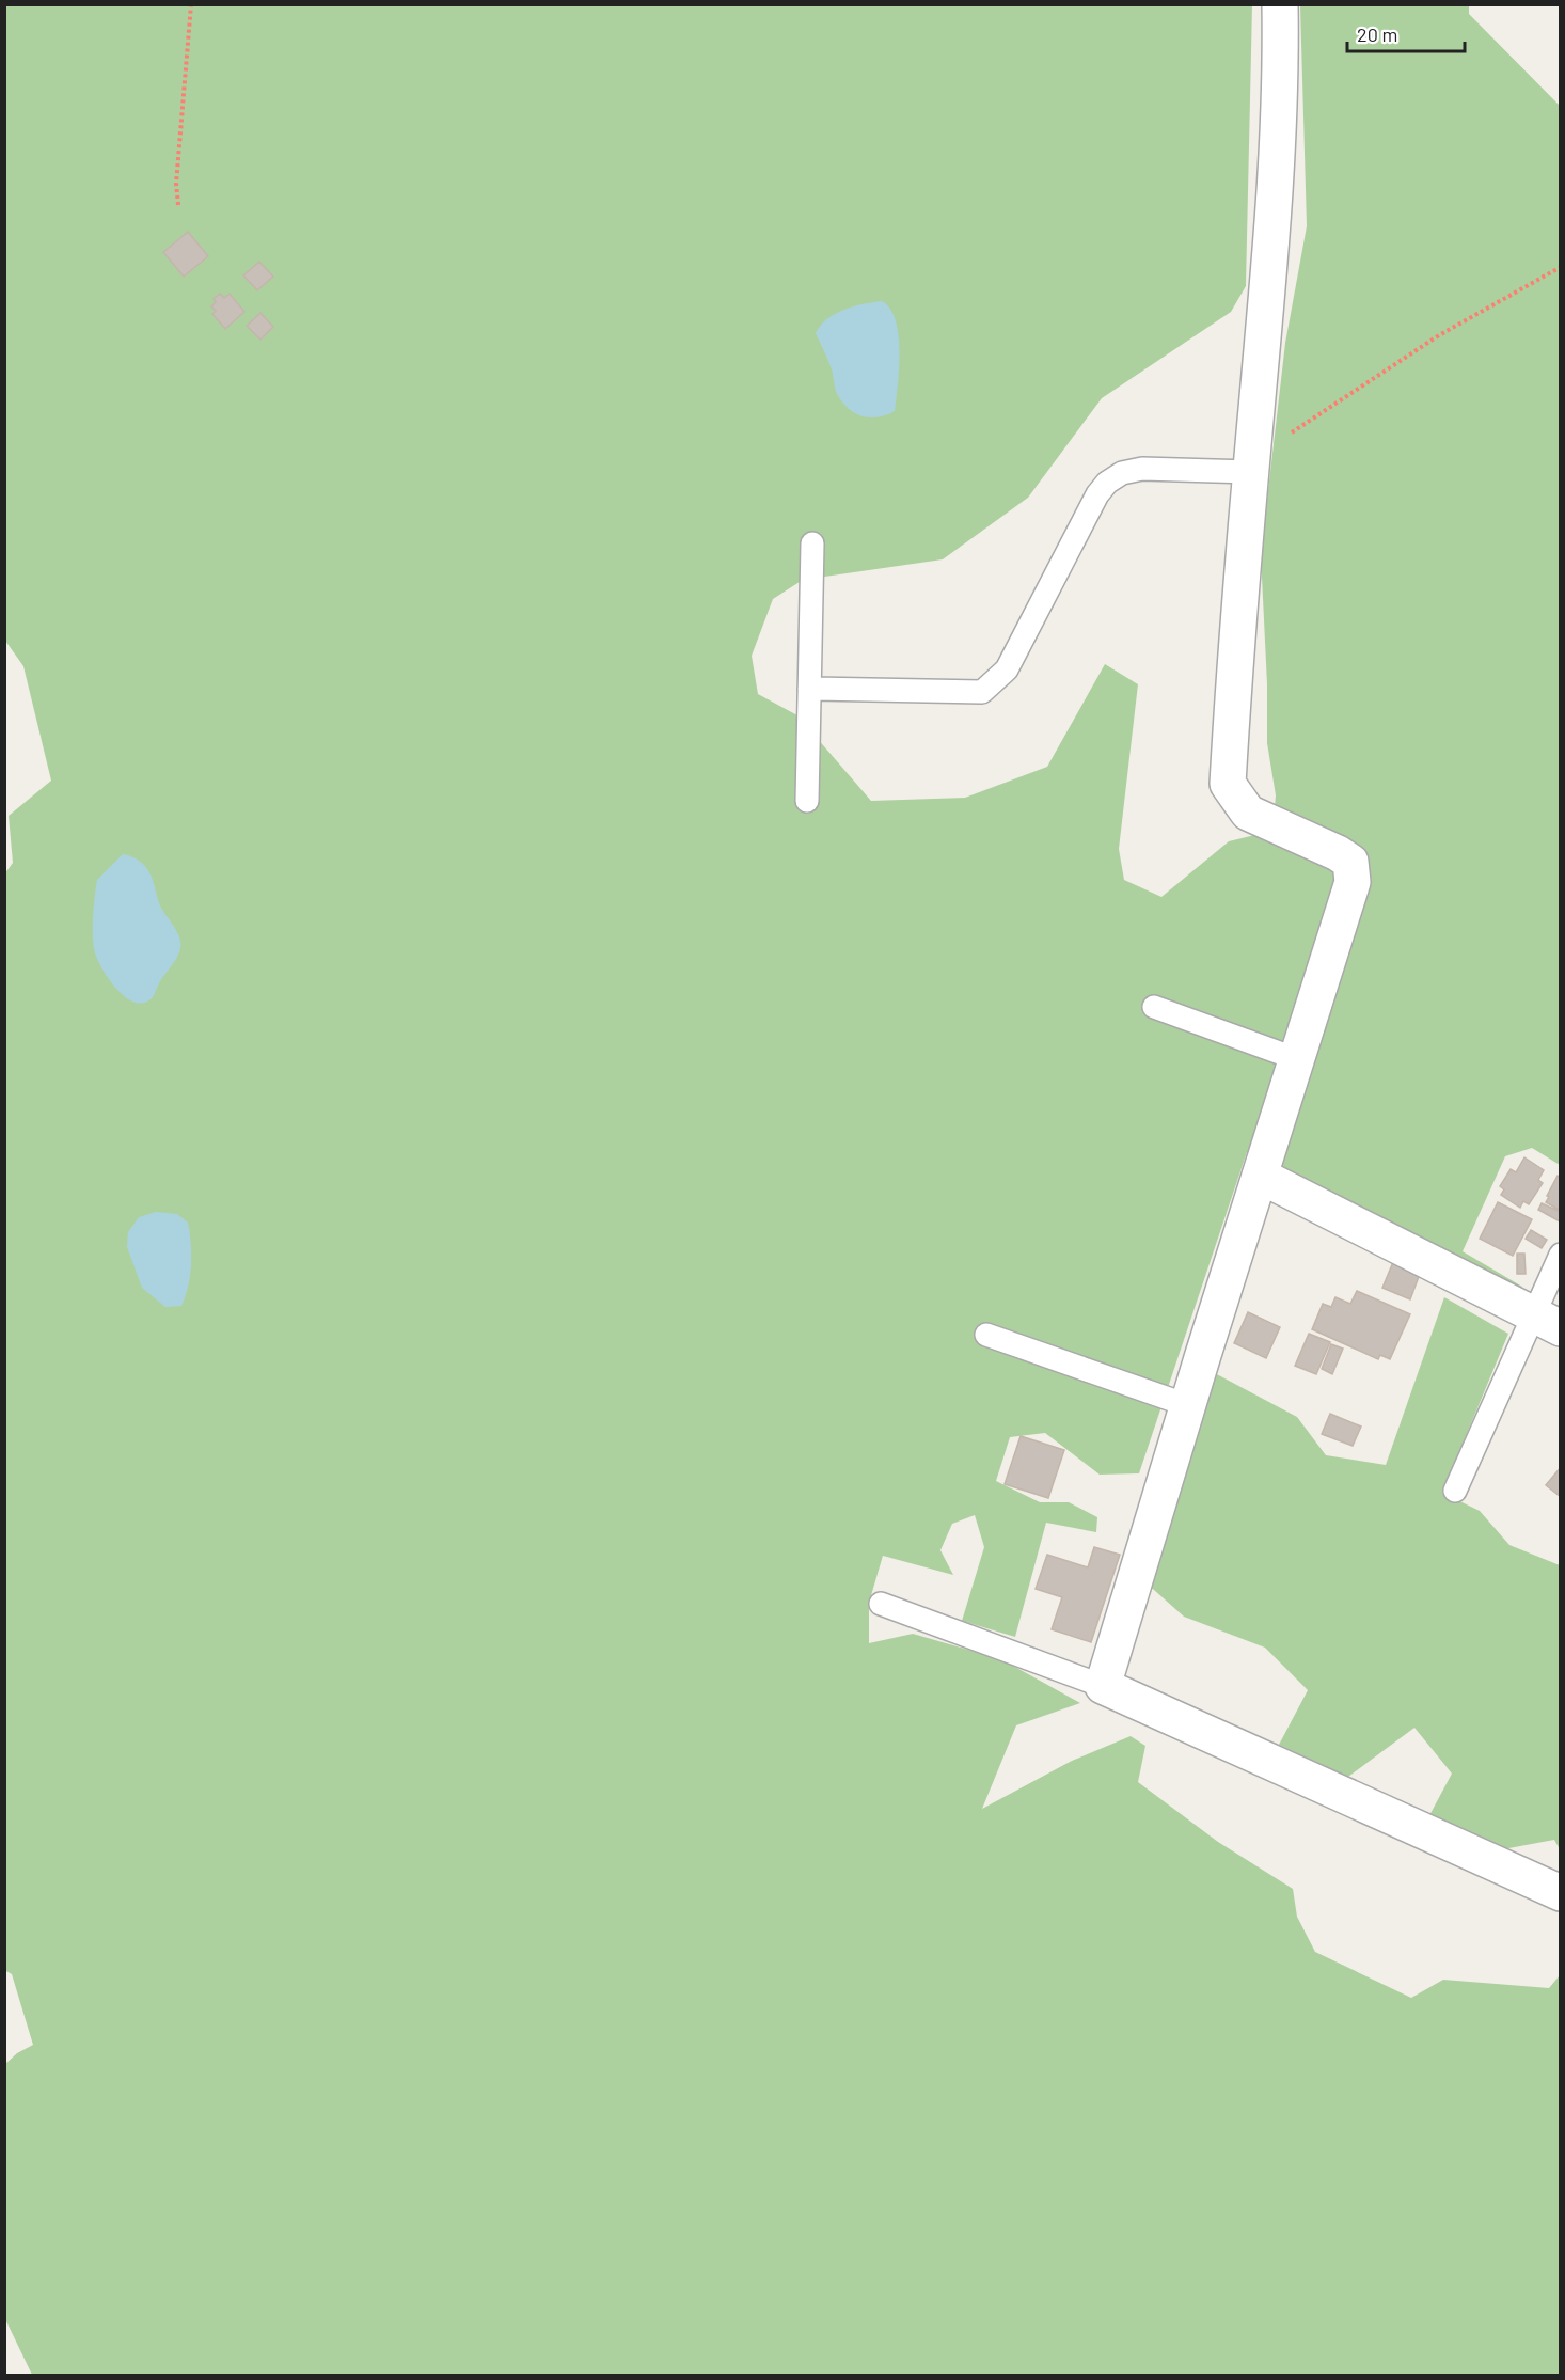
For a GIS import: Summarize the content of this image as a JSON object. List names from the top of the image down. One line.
{"scale_bar":"20 m"}
